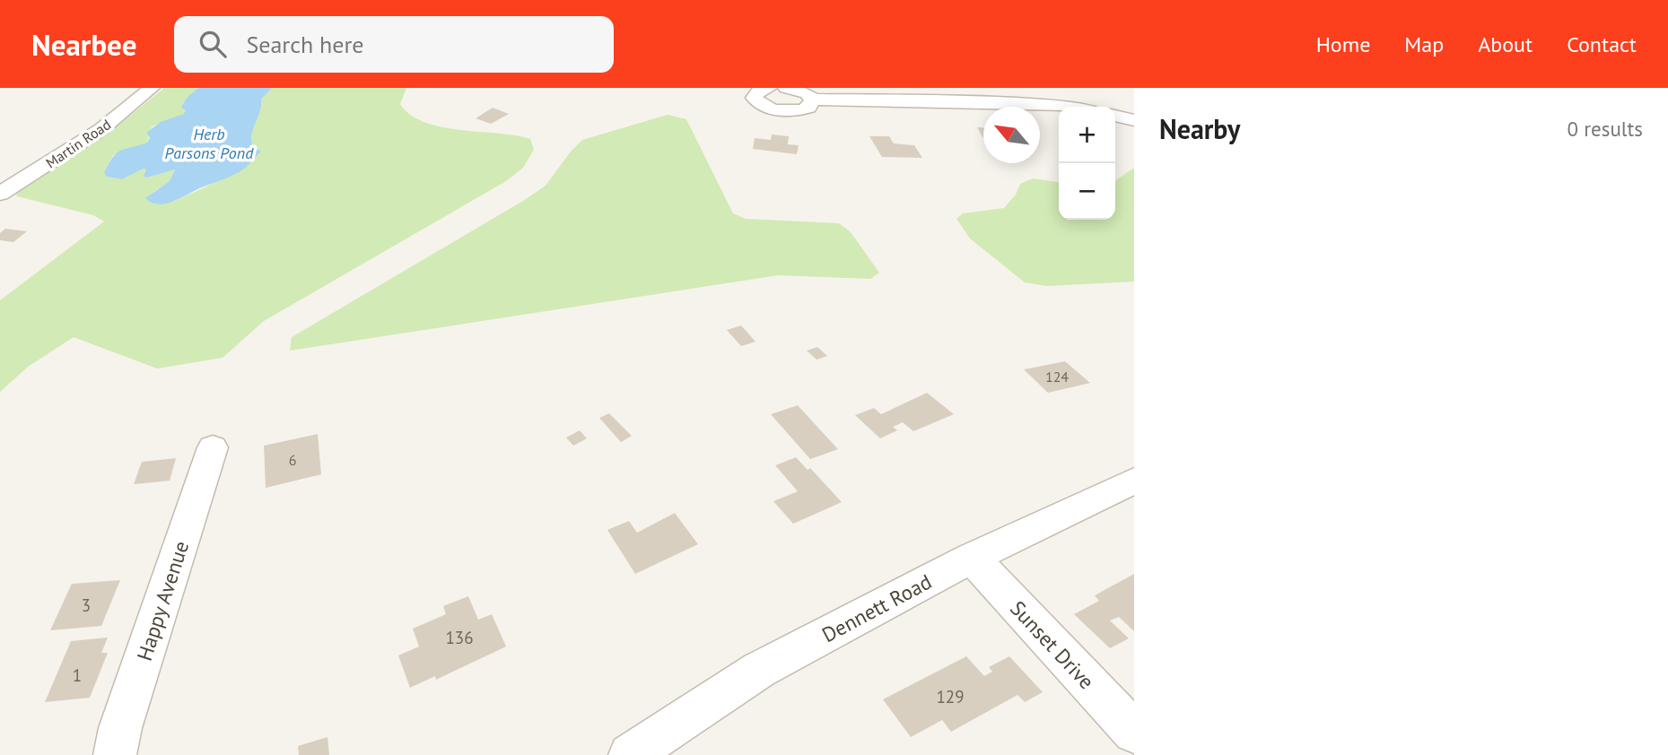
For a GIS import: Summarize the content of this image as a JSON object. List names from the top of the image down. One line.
{"streets":{"street":["Martin Road","Happy Avenue","Dennett Road","Sunset Drive"]},"crossings":[["Dennett Road","Sunset Drive"]],"water":["Herb Parsons Pond"],"house_numbers":["124","6","3","136","1","129"],"north":"top left","page":{"header":"Nearbee","search":"Search here","nav":["Home","Map","About","Contact"],"heading":["Nearby","0 results"],"map_buttons":["+","−"]}}
